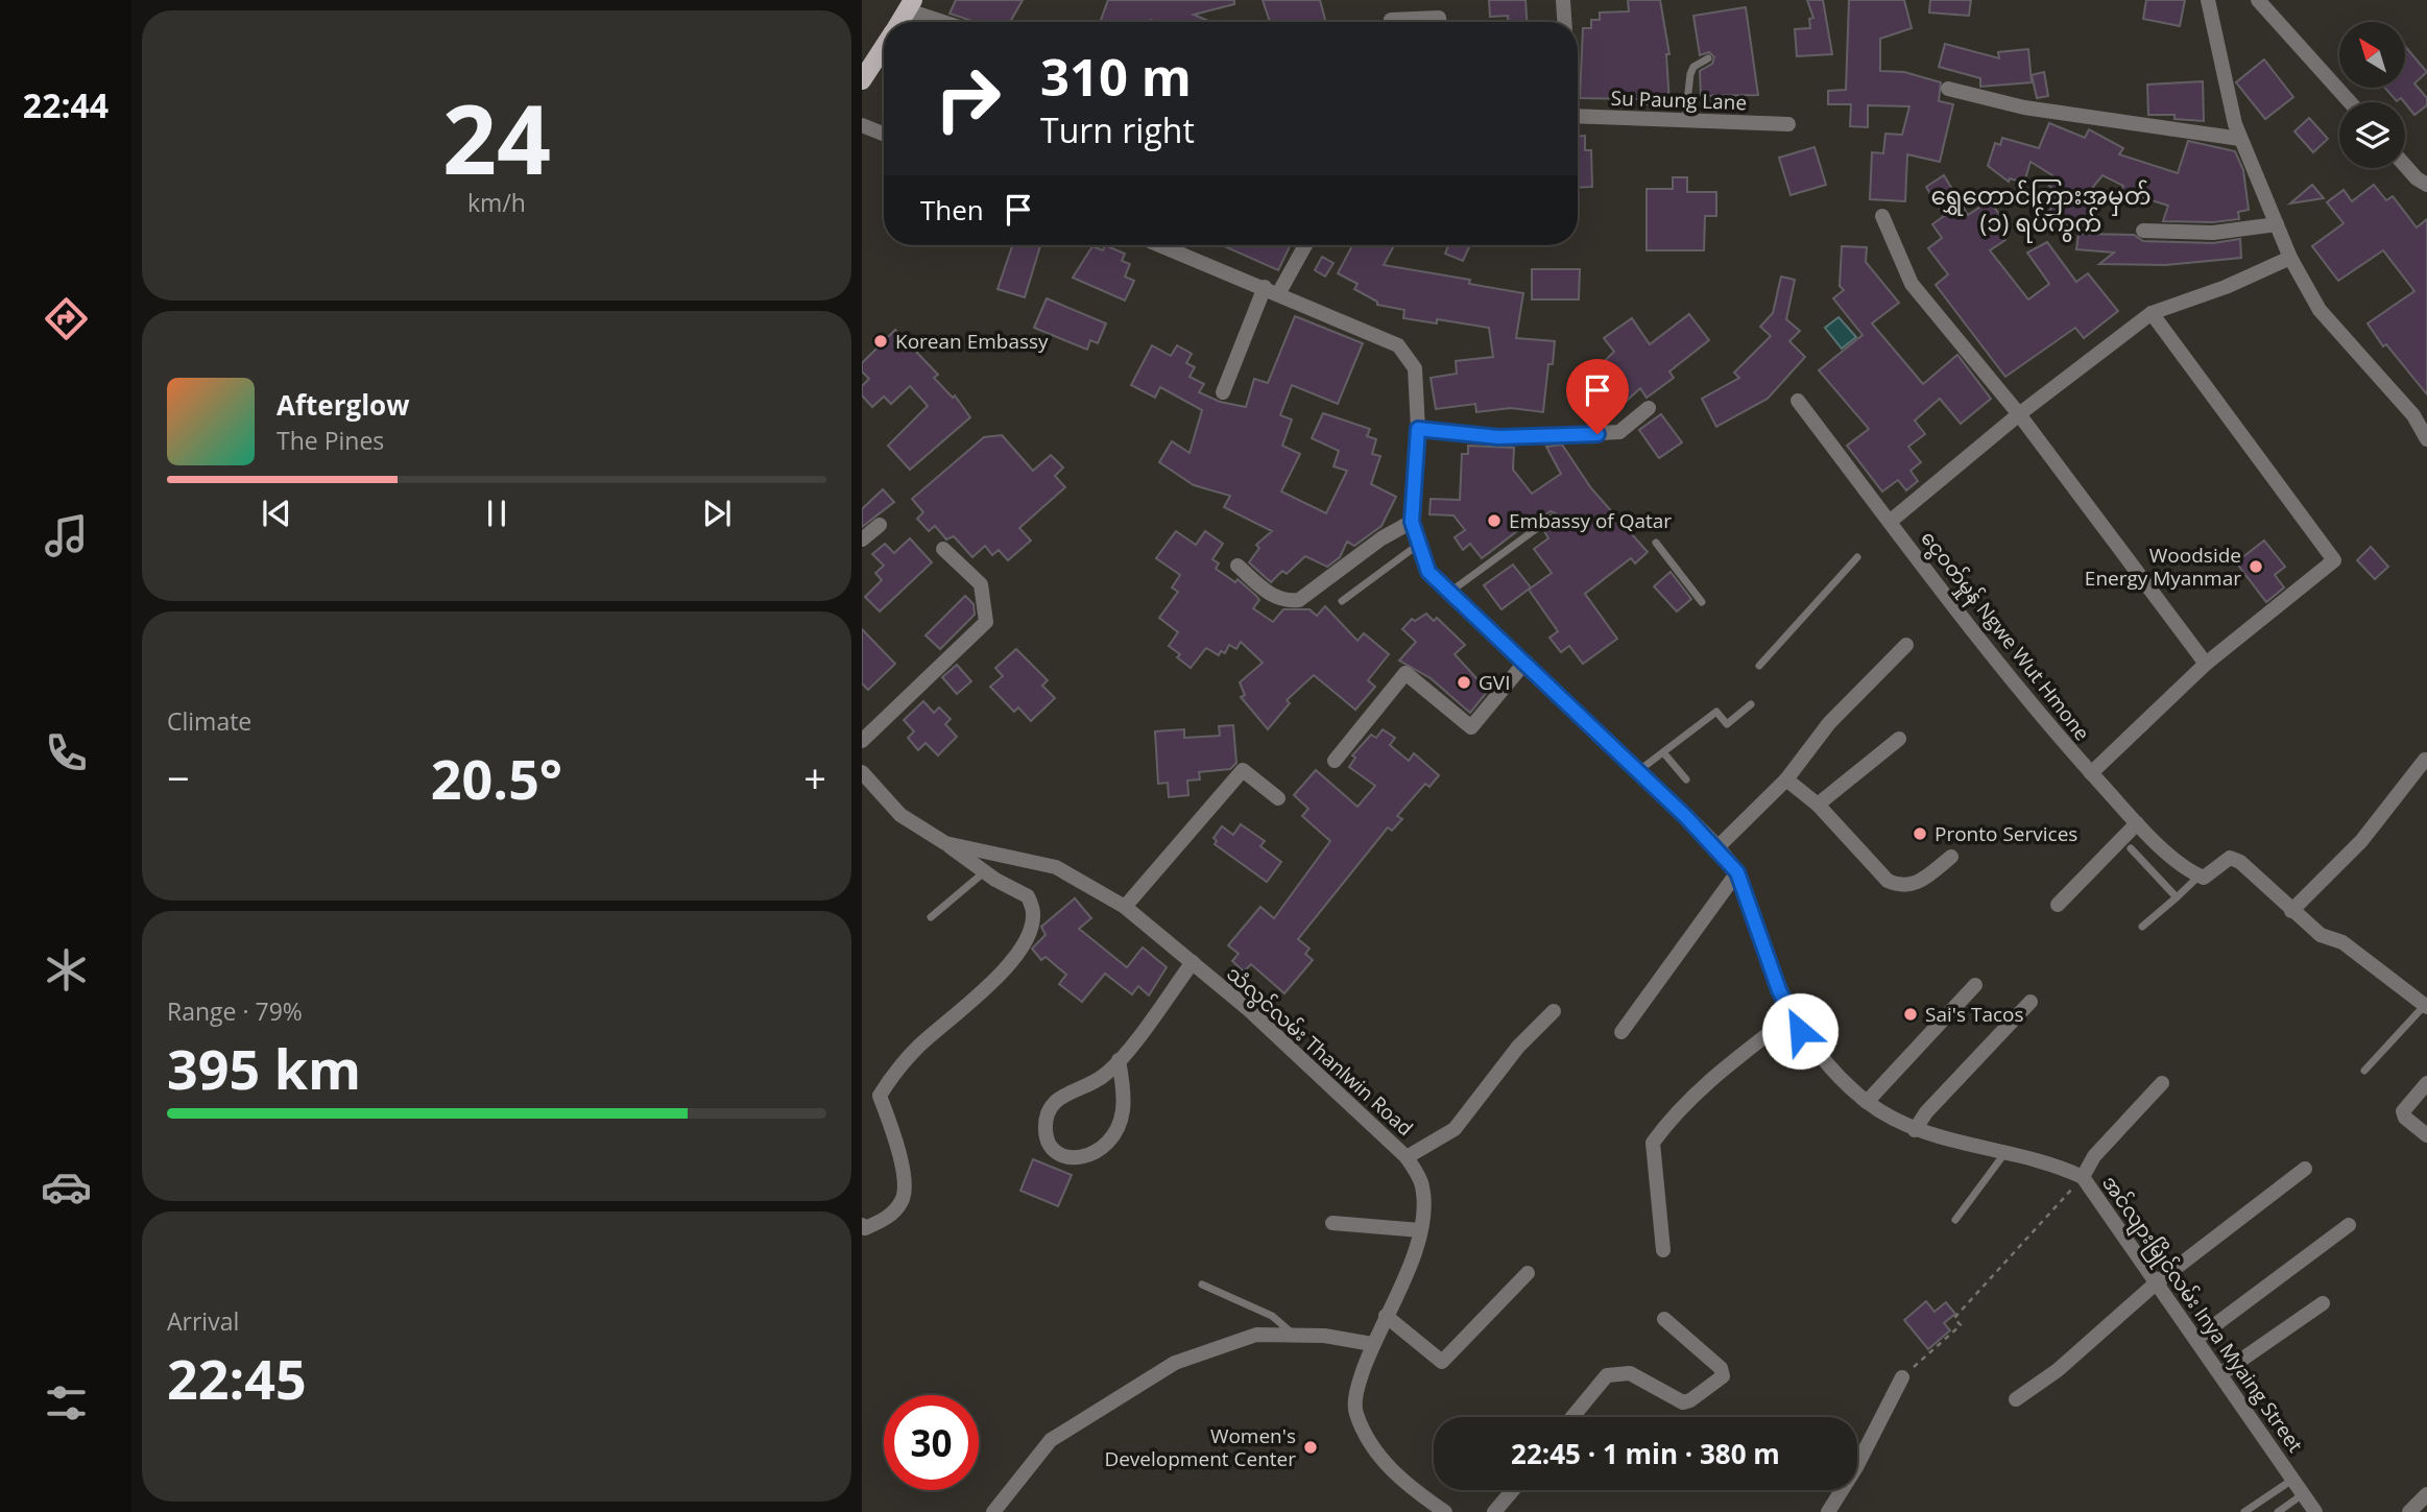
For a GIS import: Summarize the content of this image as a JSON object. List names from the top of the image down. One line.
{"streets":{"street":["Su Paung Lane","ငွေဝတ်မှုန် Ngwe Wut Hmone","သံလွင်လမ်း Thanlwin Road","အင်လျားမြိုင်လမ်း Inya Myaing Street"]},"districts":["ရွှေတောင်ကြားအမှတ် (၁) ရပ်ကွက်"],"places":["Korean Embassy","Embassy of Qatar","Woodside Energy Myanmar","GVI","Pronto Services","Sai's Tacos","Women's Development Center"],"north":"top left","page":{"tabs":"22:44","tile":[["24","km/h"],"Climate",["Range · 79%","395 km"],["Arrival","22:45"]],"turn":["310 m","Turn right"],"then":"Then","song":["Afterglow","The Pines"],"heat":["−","20.5°","+"],"limit":"30","trip":"22:45 · 1 min · 380 m"}}
